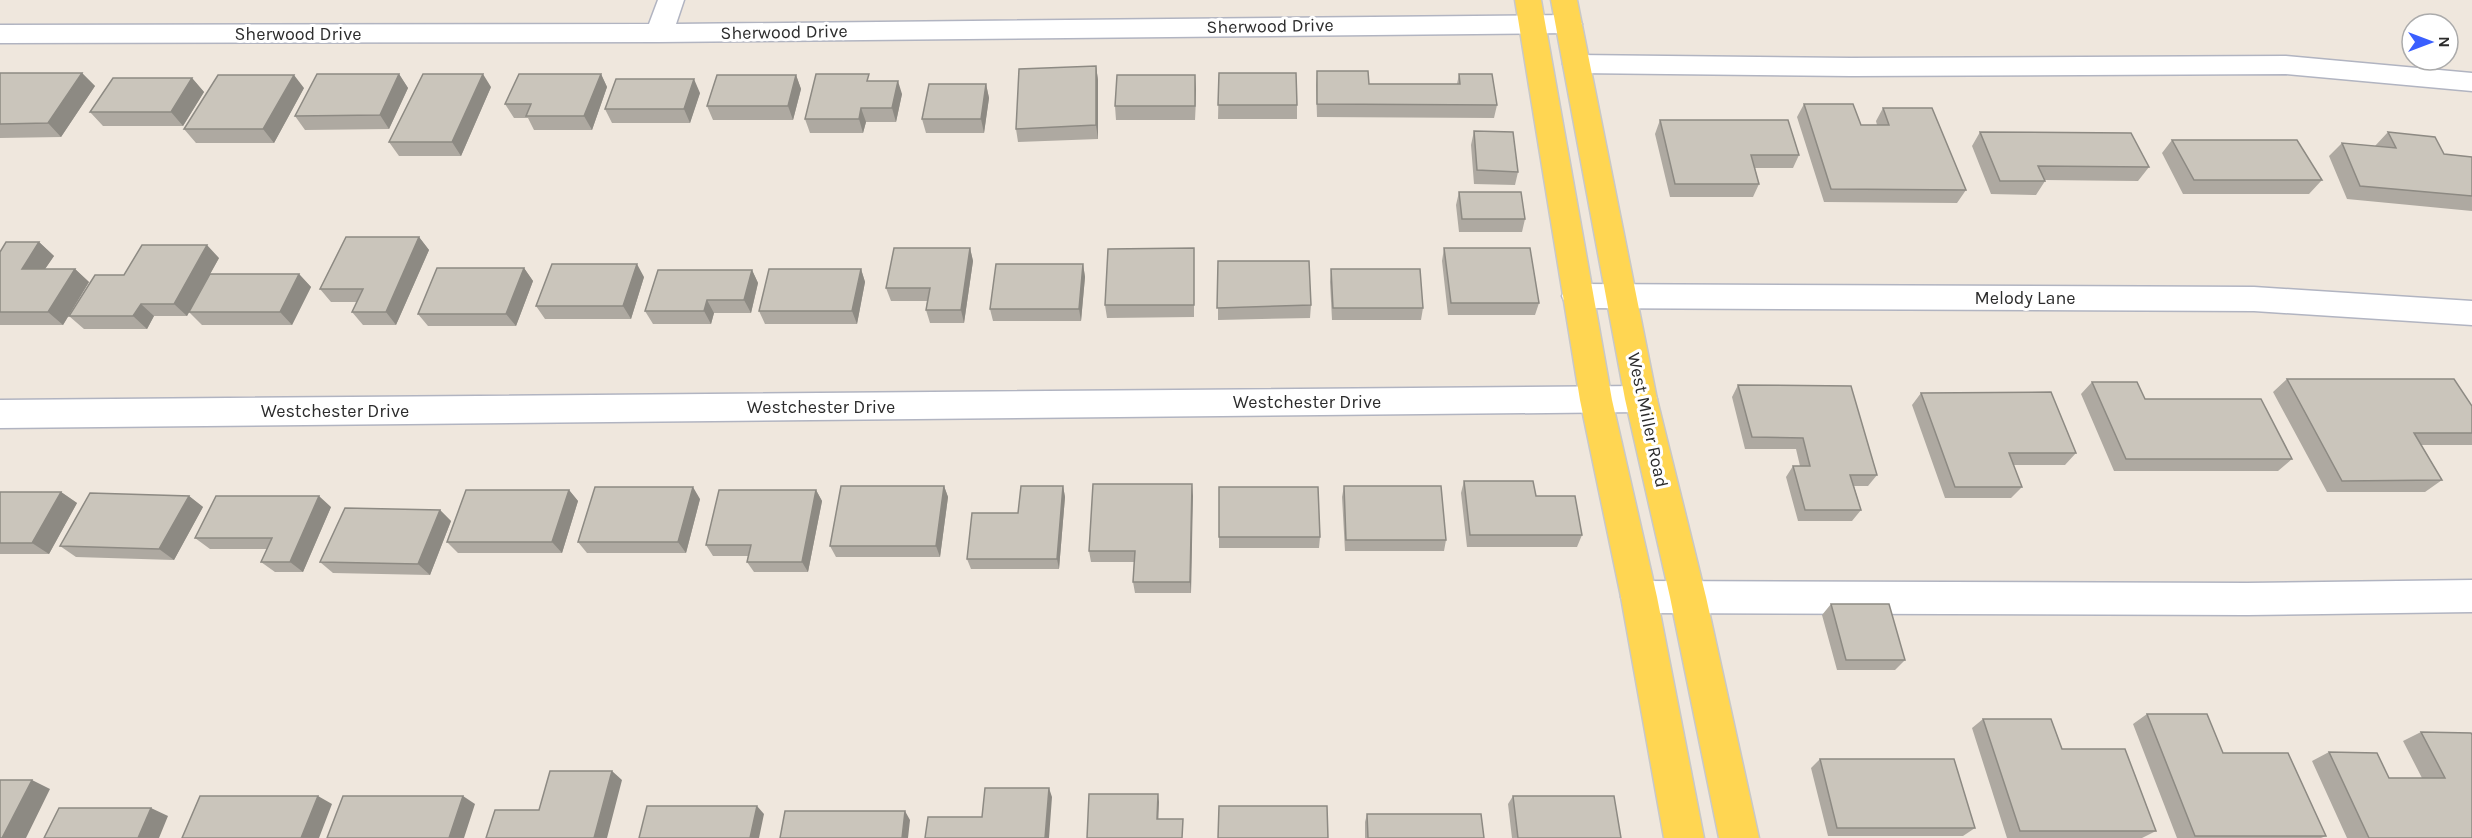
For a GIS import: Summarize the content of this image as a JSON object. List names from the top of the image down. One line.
{"streets":{"main road":["West Miller Road"],"street":["Sherwood Drive","Melody Lane","Westchester Drive"]},"crossings":[["Sherwood Drive","West Miller Road"],["Melody Lane","West Miller Road"],["Westchester Drive","West Miller Road"]],"north":"right"}
